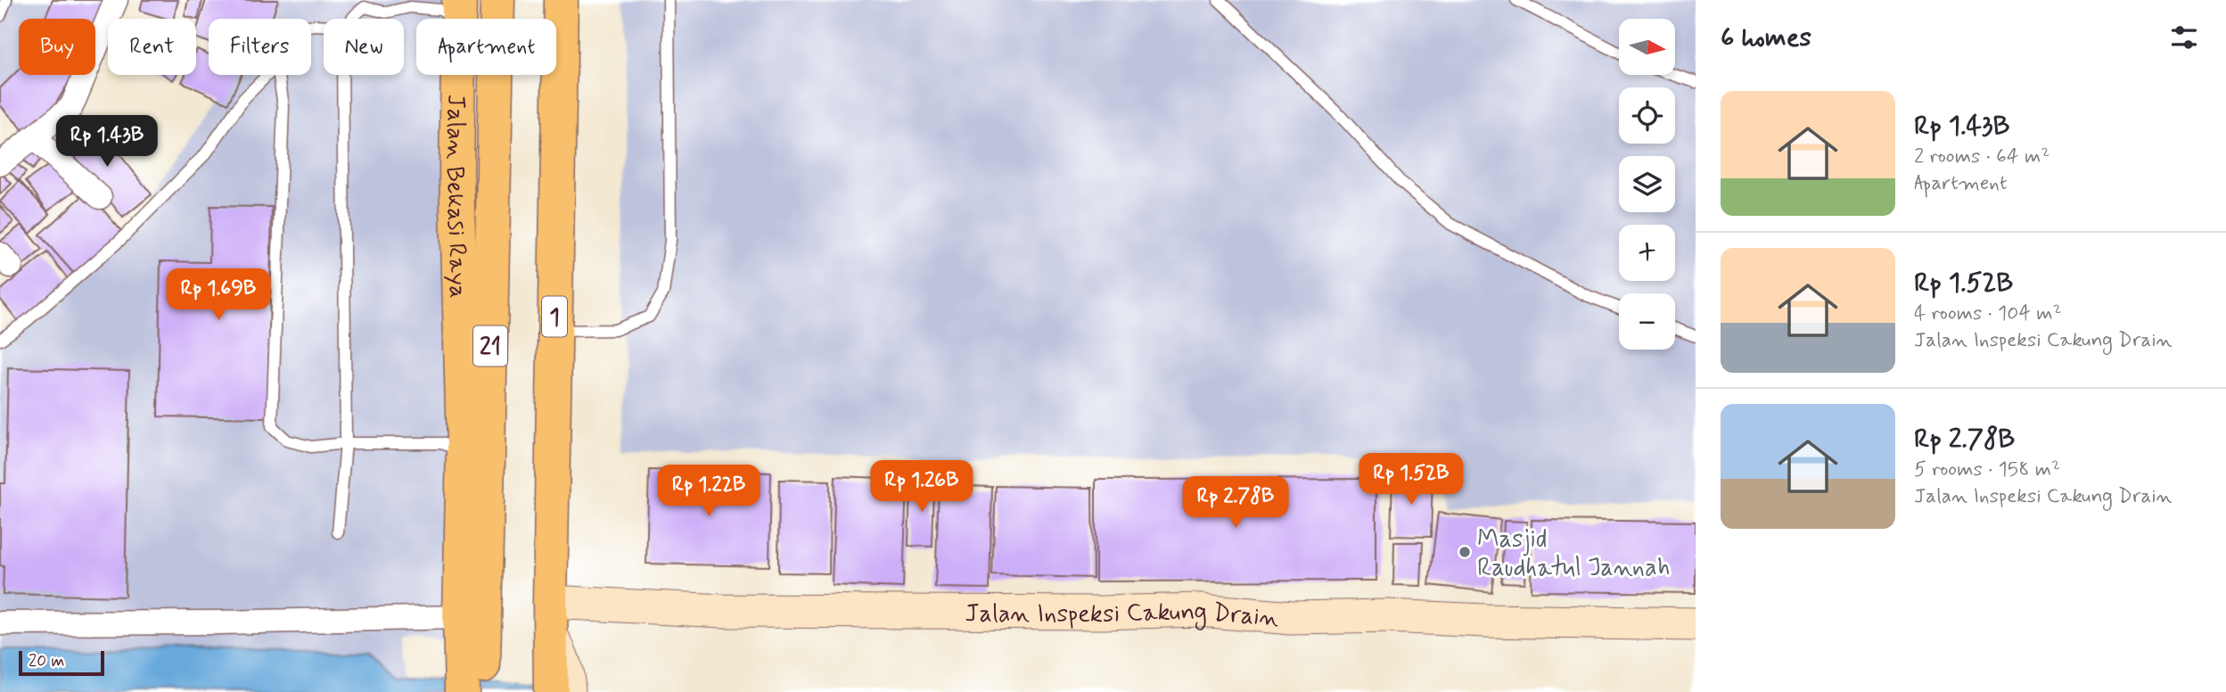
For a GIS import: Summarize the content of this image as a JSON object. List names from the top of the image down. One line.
{"streets":{"highway":["Jalan Bekasi Raya","1","21"],"street":["Jalan Inspeksi Cakung Drain"]},"crossings":[["1","Jalan Inspeksi Cakung Drain"]],"places":["Masjid Raudhatul Jannah"],"scale_bar":"20 m","north":"right","page":{"heading":"6 homes","map_buttons":["+","−"],"chip":["Buy","Rent","Filters","New","Apartment"],"list":[{"name":"Rp 1.43B","note":"2 rooms · 64 m² · Apartment"},{"name":"Rp 1.52B","note":"4 rooms · 104 m² · Jalan Inspeksi Cakung Drain"},{"name":"Rp 2.78B","note":"5 rooms · 158 m² · Jalan Inspeksi Cakung Drain"}],"price":["Rp 1.43B","Rp 1.69B","Rp 1.52B","Rp 1.26B","Rp 1.22B","Rp 2.78B"],"scale":"20 m"}}
